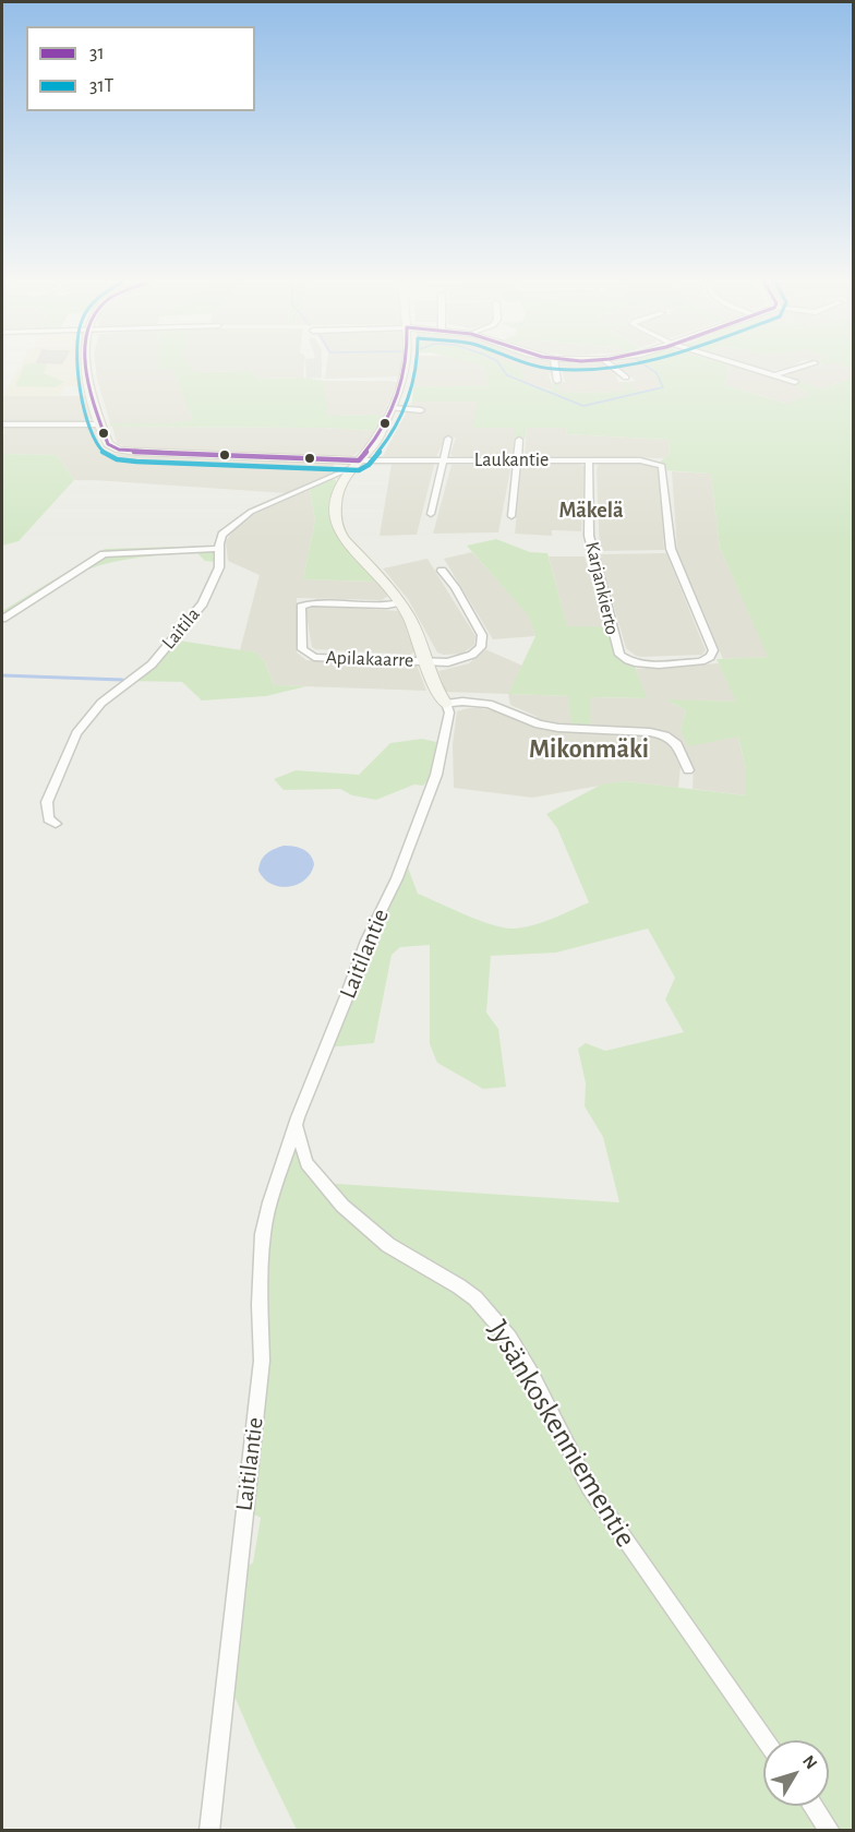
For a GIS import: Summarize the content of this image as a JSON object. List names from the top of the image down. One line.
{"streets":{"street":["Laukantie","Karjankierto","Laitila","Apilakaarre","Laitilantie","Jysänkoskenniementie"]},"crossings":[["Laukantie","Karjankierto"],["Laitilantie","Jysänkoskenniementie"]],"districts":["Mäkelä","Mikonmäki"],"lines":["transit line 31","transit line 31T"],"legend":["31","31T"],"north":"top right"}
